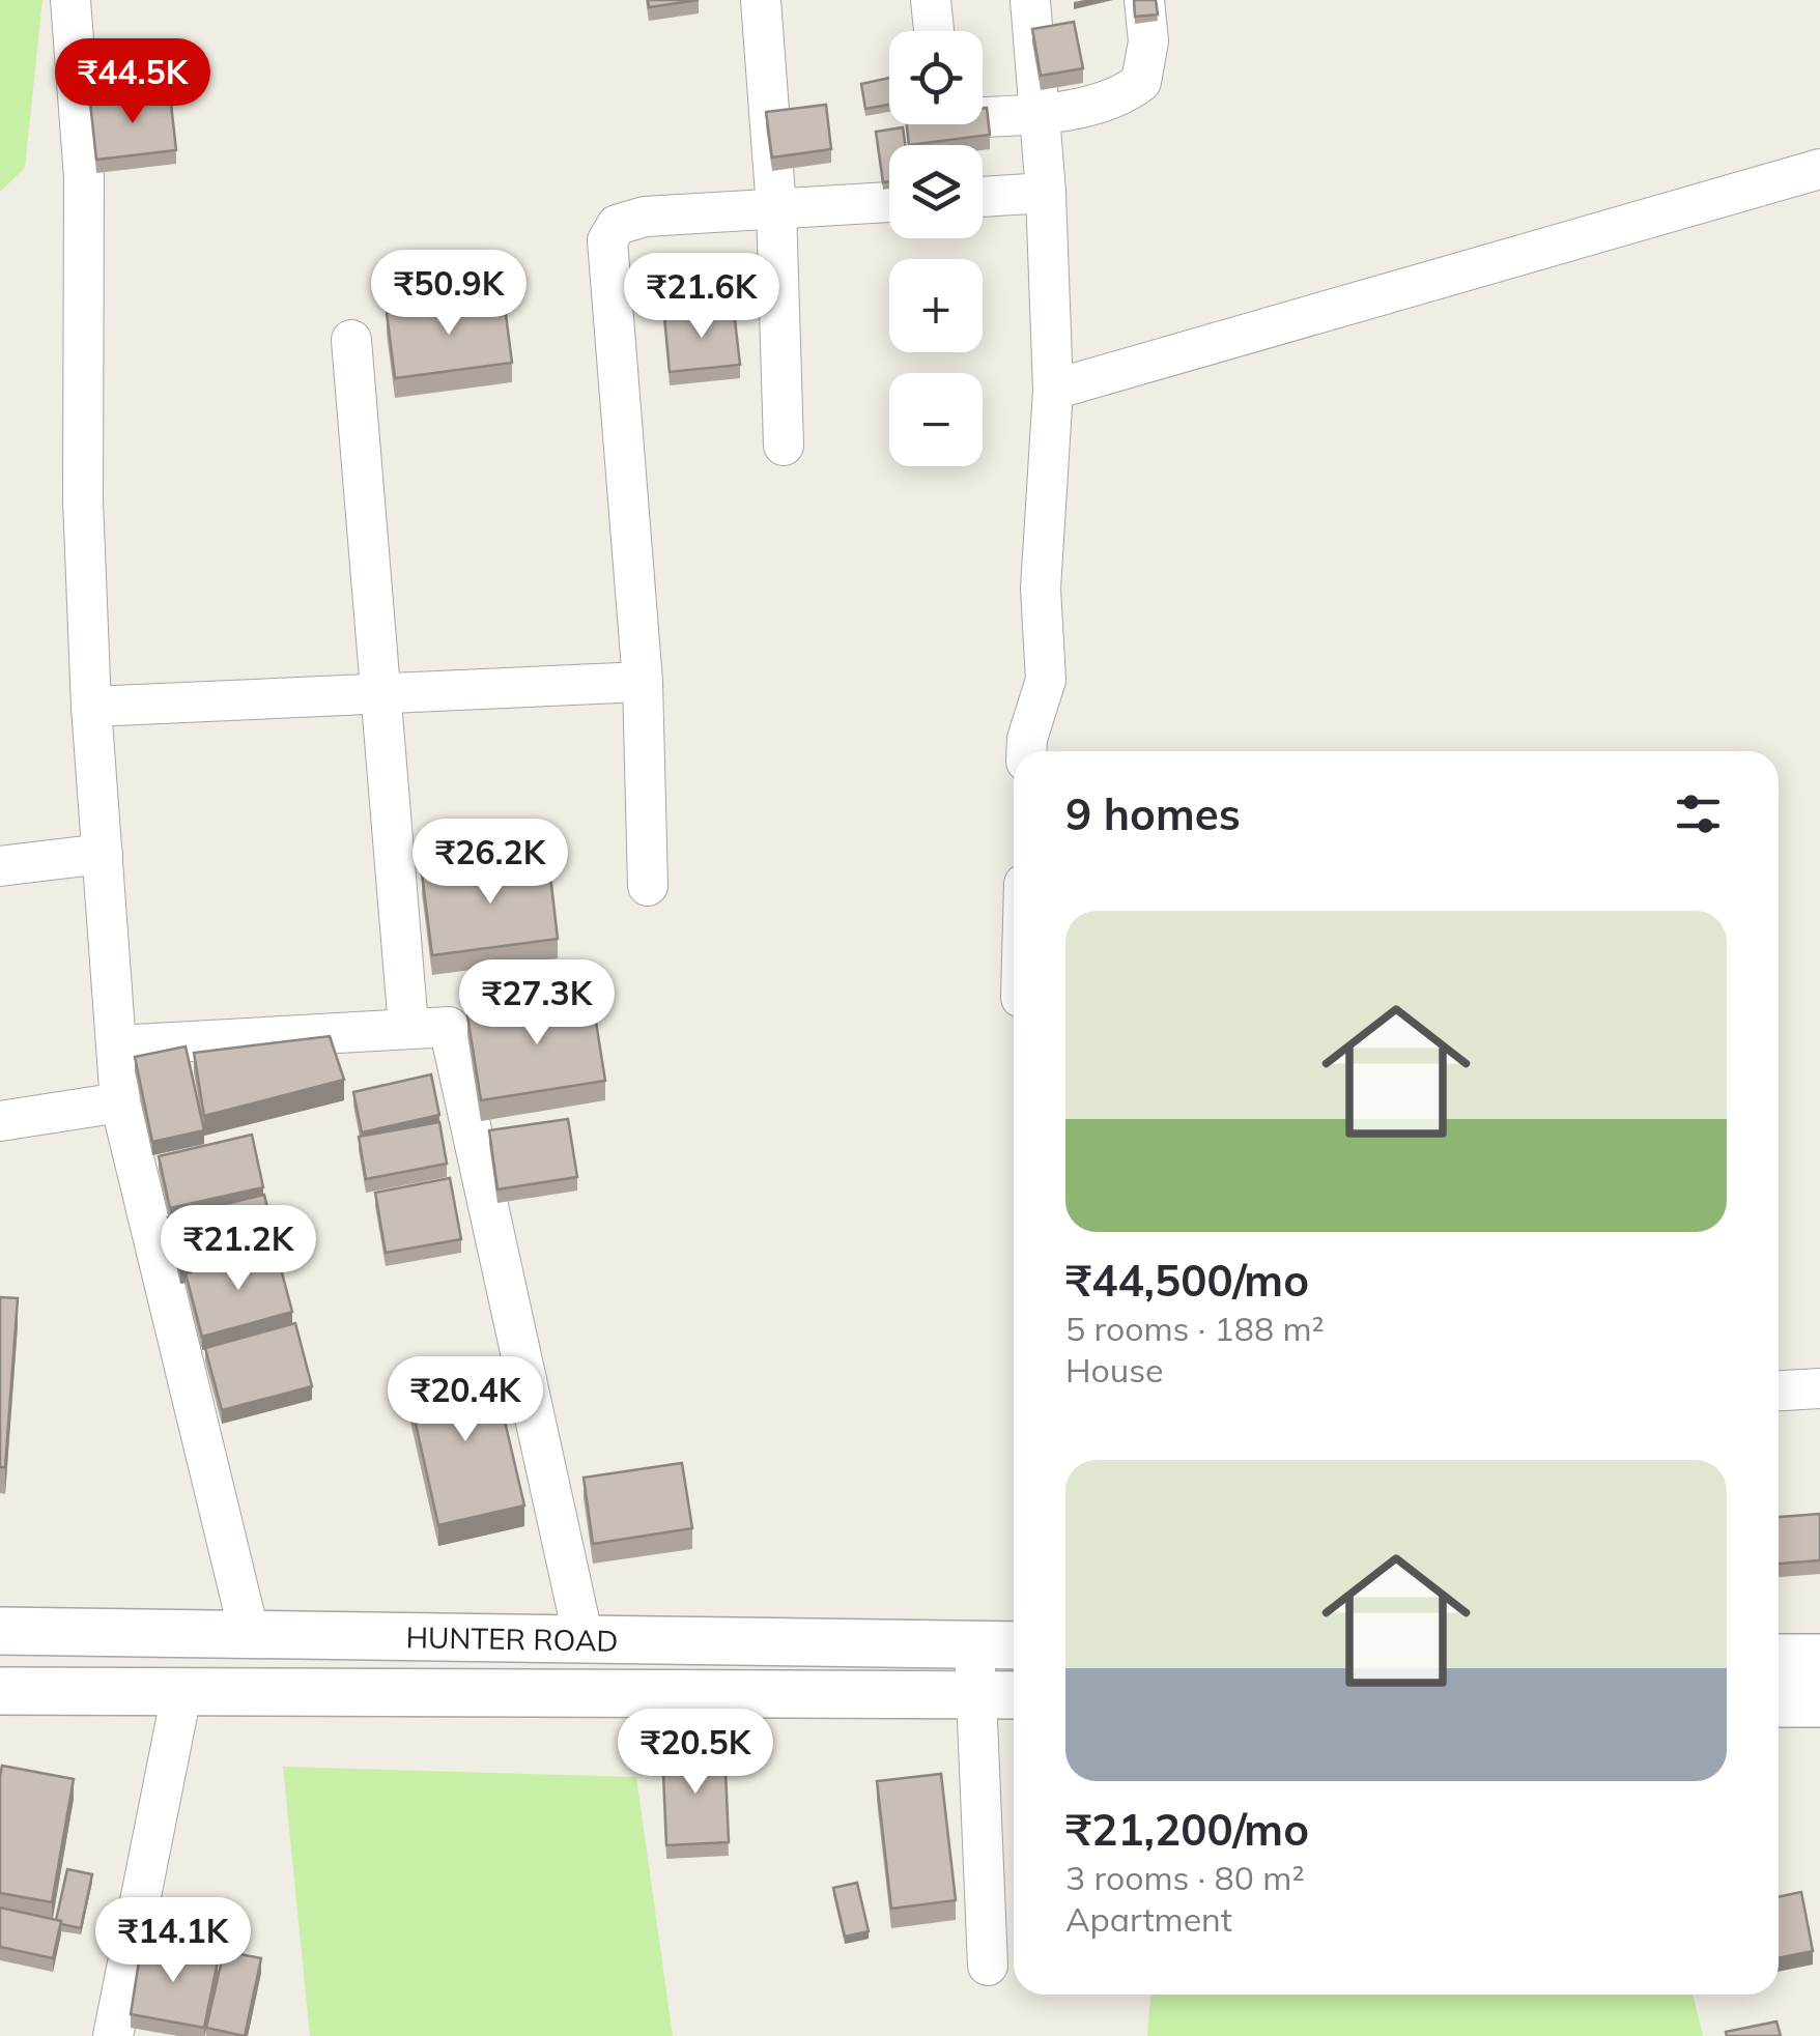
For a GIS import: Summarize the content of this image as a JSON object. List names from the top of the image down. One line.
{"streets":{"street":["HUNTER ROAD"]},"page":{"map_buttons":["+","−"],"price":["₹44.5K","₹50.9K","₹21.6K","₹26.2K","₹27.3K","₹21.2K","₹20.4K","₹20.5K","₹14.1K"],"heading":"9 homes","list":[{"name":"₹44,500/mo","note":"5 rooms · 188 m² · House"},{"name":"₹21,200/mo","note":"3 rooms · 80 m² · Apartment"}]}}
